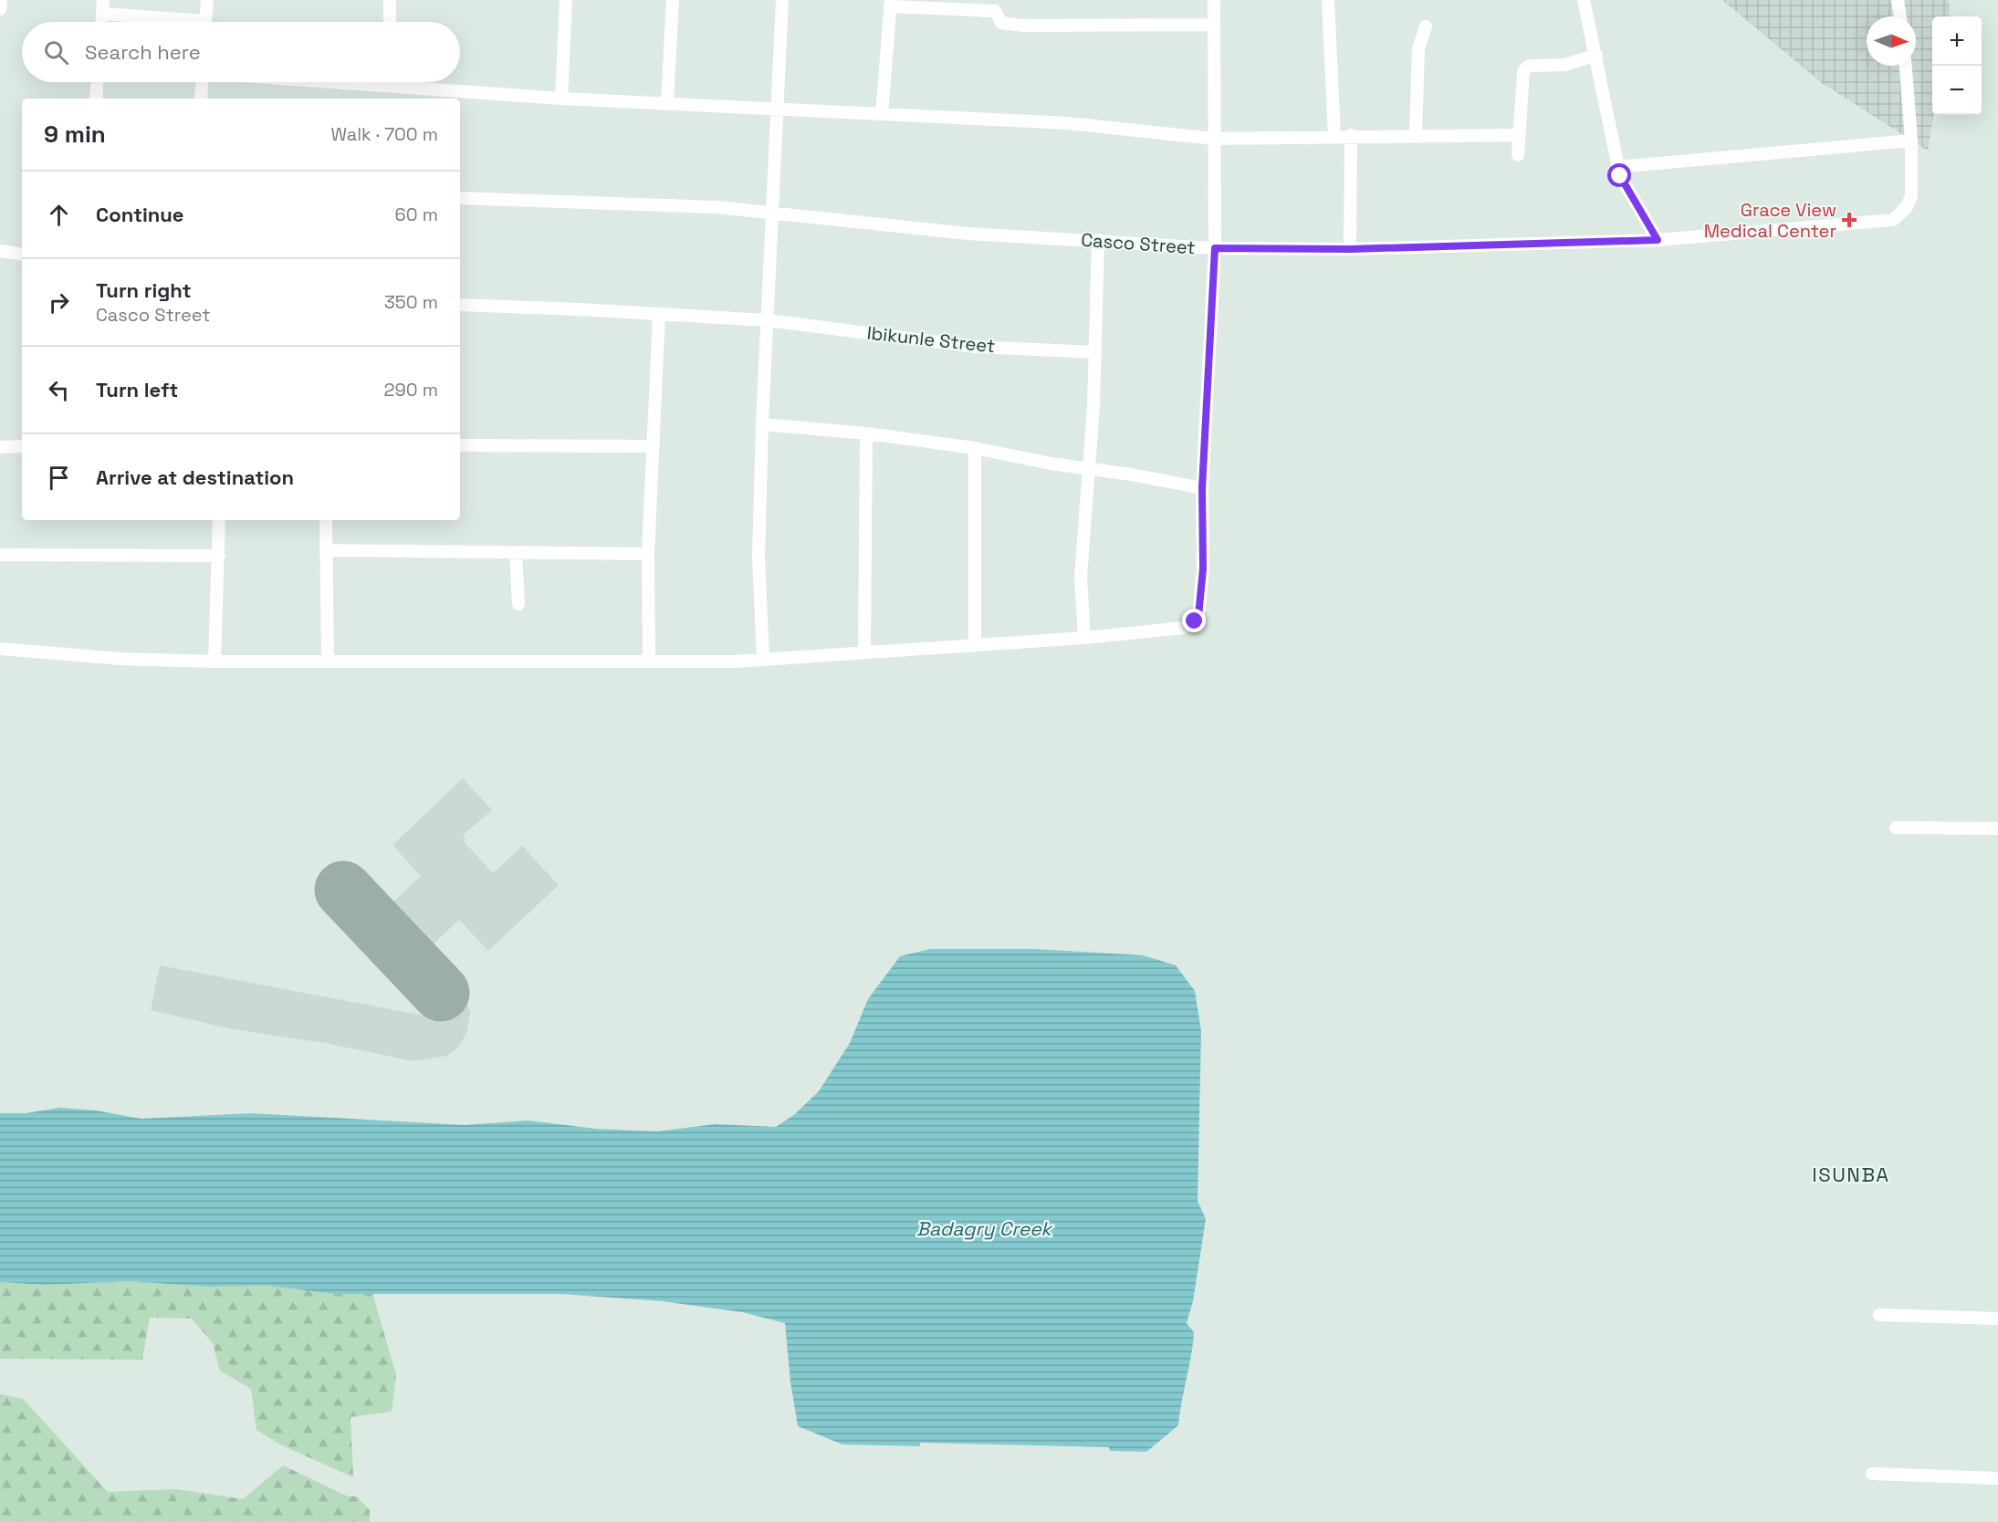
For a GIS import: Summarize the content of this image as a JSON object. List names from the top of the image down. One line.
{"streets":{"street":["Casco Street","Ibikunle Street"]},"districts":["ISUNBA"],"water":["Badagry Creek"],"places":{"health":["Grace View Medical Center"]},"north":"right","page":{"map_buttons":["+","−"],"search":"Search here","heading":["9 min","Walk · 700 m"],"list":[["Continue","60 m"],["Turn right","Casco Street","350 m"],["Turn left","290 m"],"Arrive at destination"]}}
